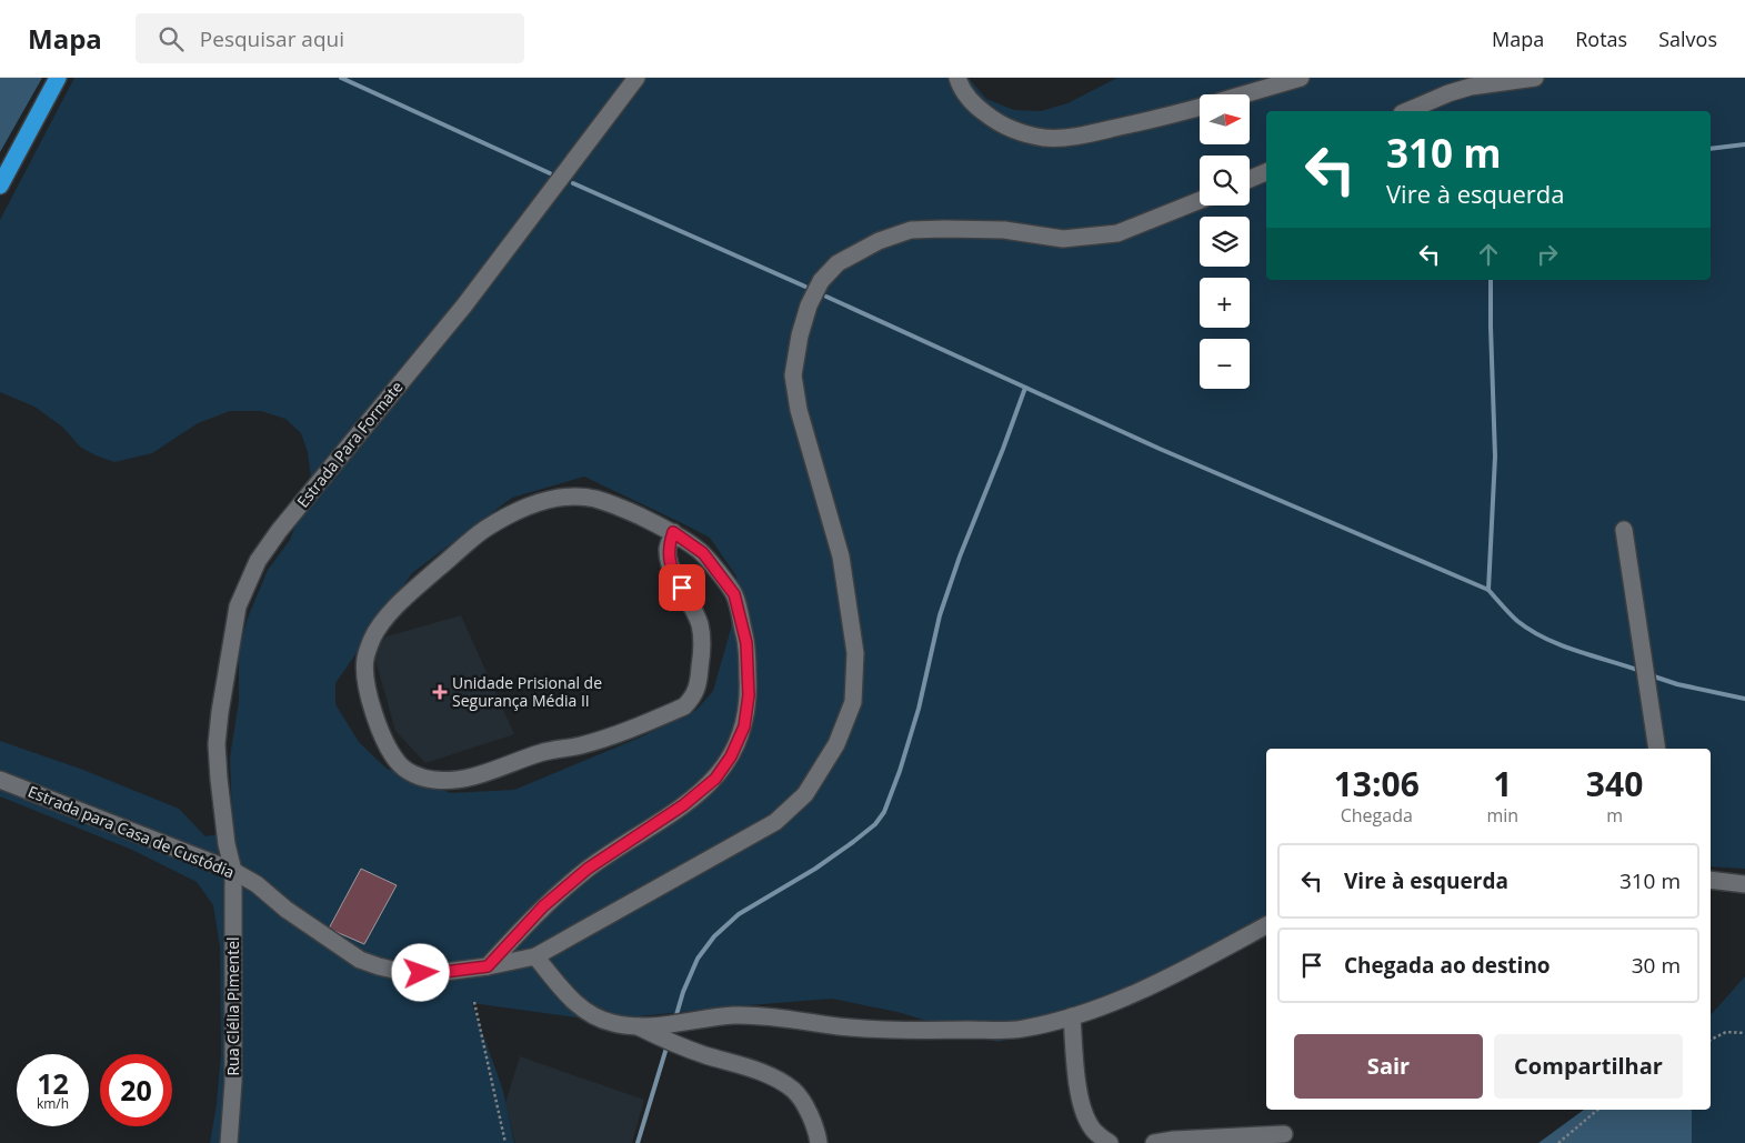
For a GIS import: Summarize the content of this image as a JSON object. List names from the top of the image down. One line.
{"streets":{"street":["Estrada Para Formate","Estrada para Casa de Custódia","Rua Clélia Pimentel"]},"crossings":[["Estrada Para Formate","Estrada para Casa de Custódia"],["Estrada Para Formate","Rua Clélia Pimentel"],["Estrada para Casa de Custódia","Rua Clélia Pimentel"]],"places":{"health":["Unidade Prisional de Segurança Média II"]},"north":"right","page":{"header":"Mapa","search":"Pesquisar aqui","nav":["Mapa","Rotas","Salvos"],"map_buttons":["+","−"],"turn":["310 m","Vire à esquerda"],"eta":["13:06","Chegada","1","min","340","m"],"list":[{"name":"Vire à esquerda","value":"310 m"},{"name":"Chegada ao destino","value":"30 m"}],"buttons":["Sair","Compartilhar"],"speed":"12 km/h","limit":"20"}}
